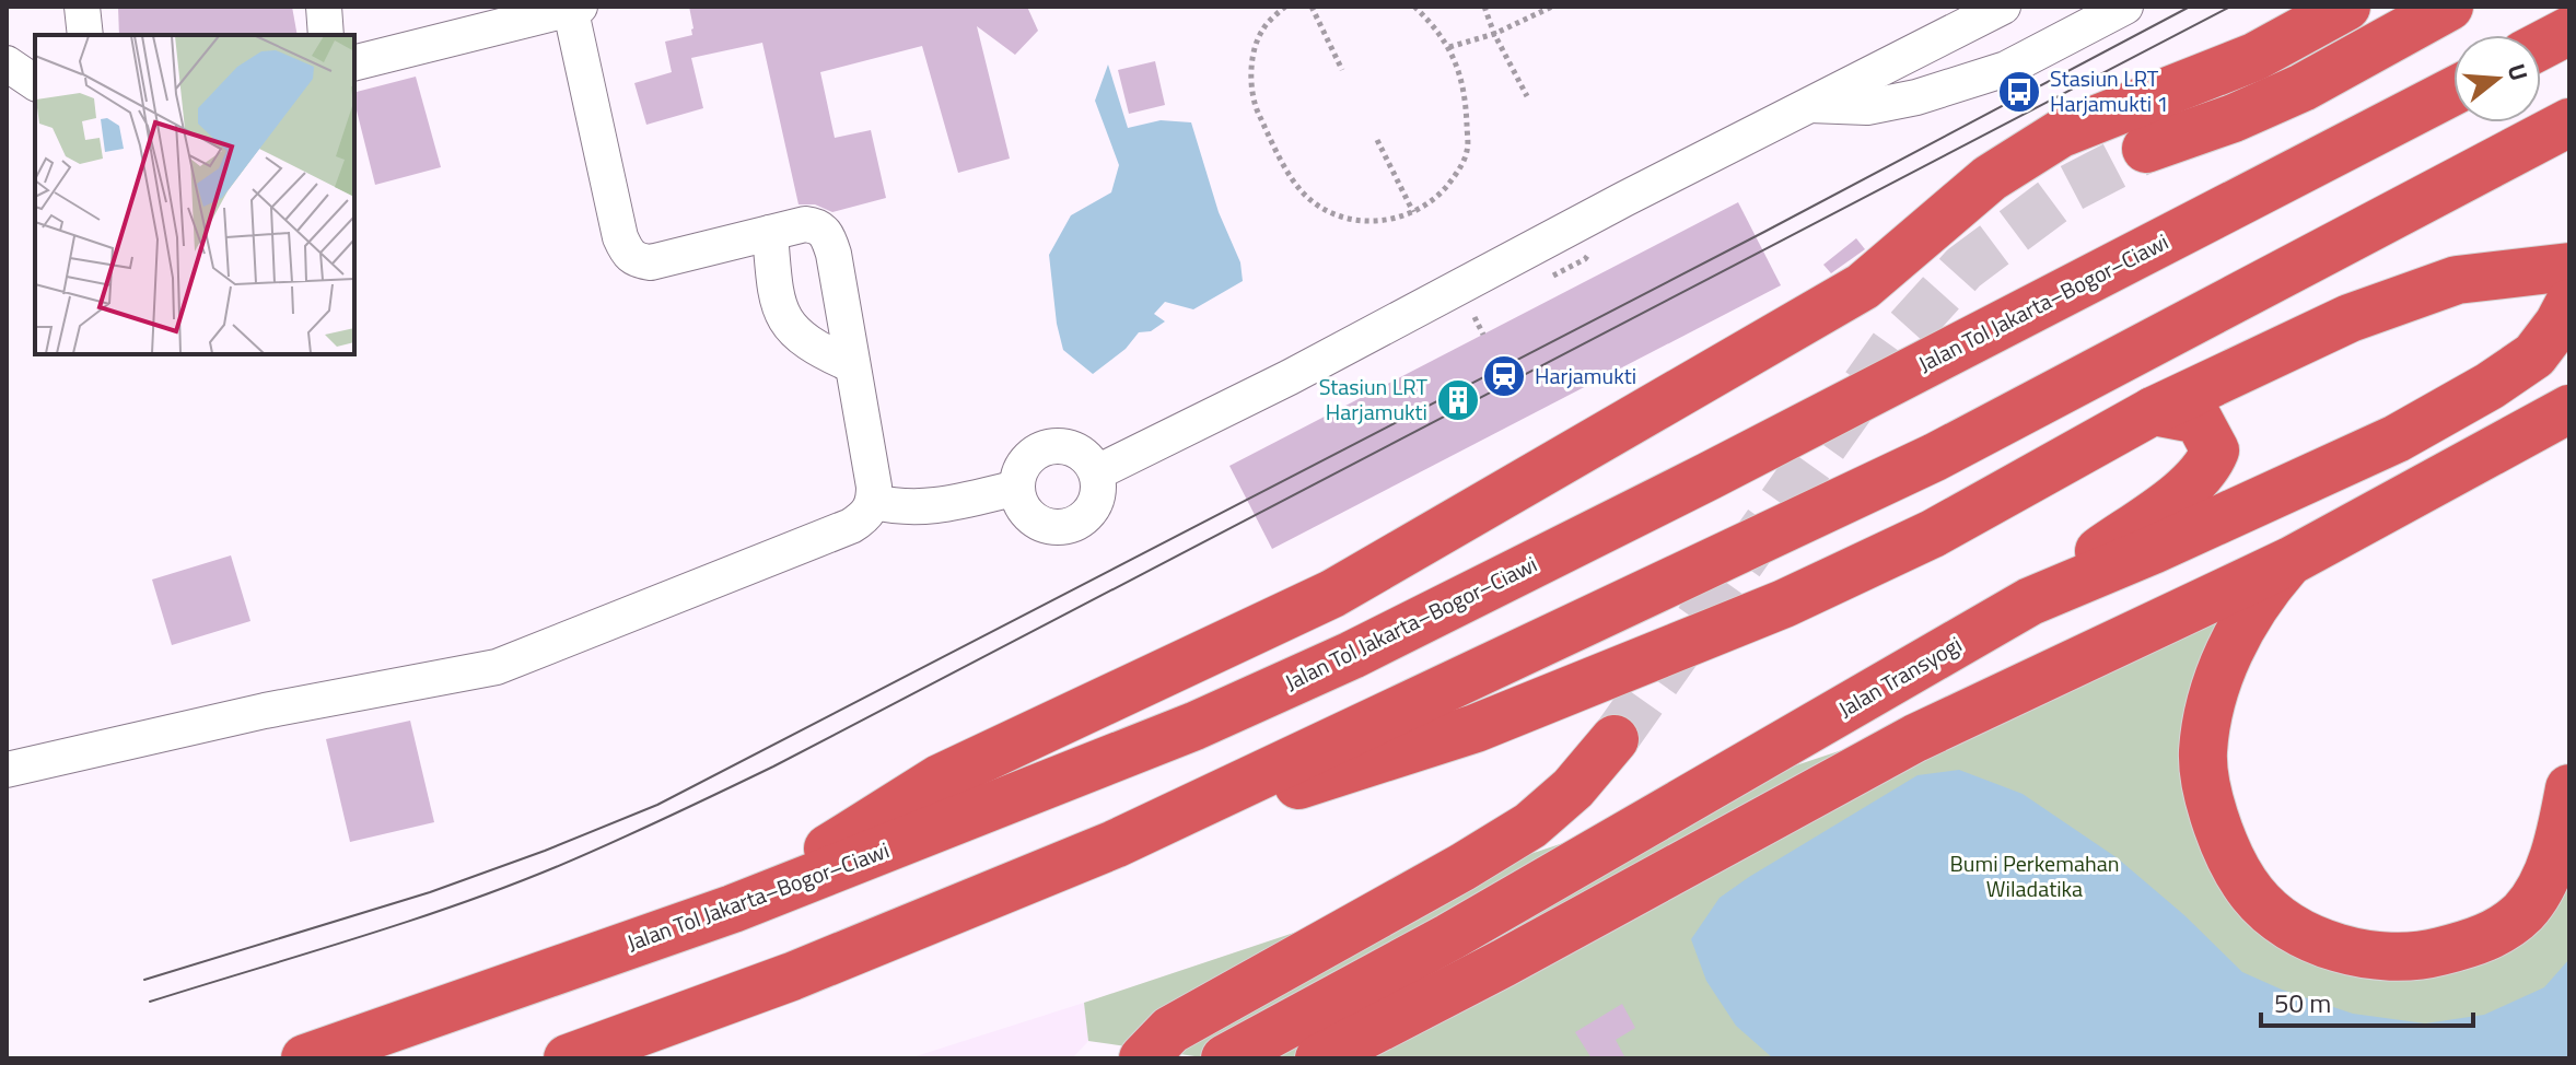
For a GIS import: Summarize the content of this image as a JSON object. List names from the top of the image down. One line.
{"streets":{"highway":["Jalan Tol Jakarta–Bogor–Ciawi","Jalan Transyogi"]},"parks":["Bumi Perkemahan Wiladatika"],"places":{"bus stop":["Stasiun LRT Harjamukti 1"],"station":["Harjamukti"],"building":["Stasiun LRT Harjamukti"]},"scale_bar":"50 m","north":"right"}
